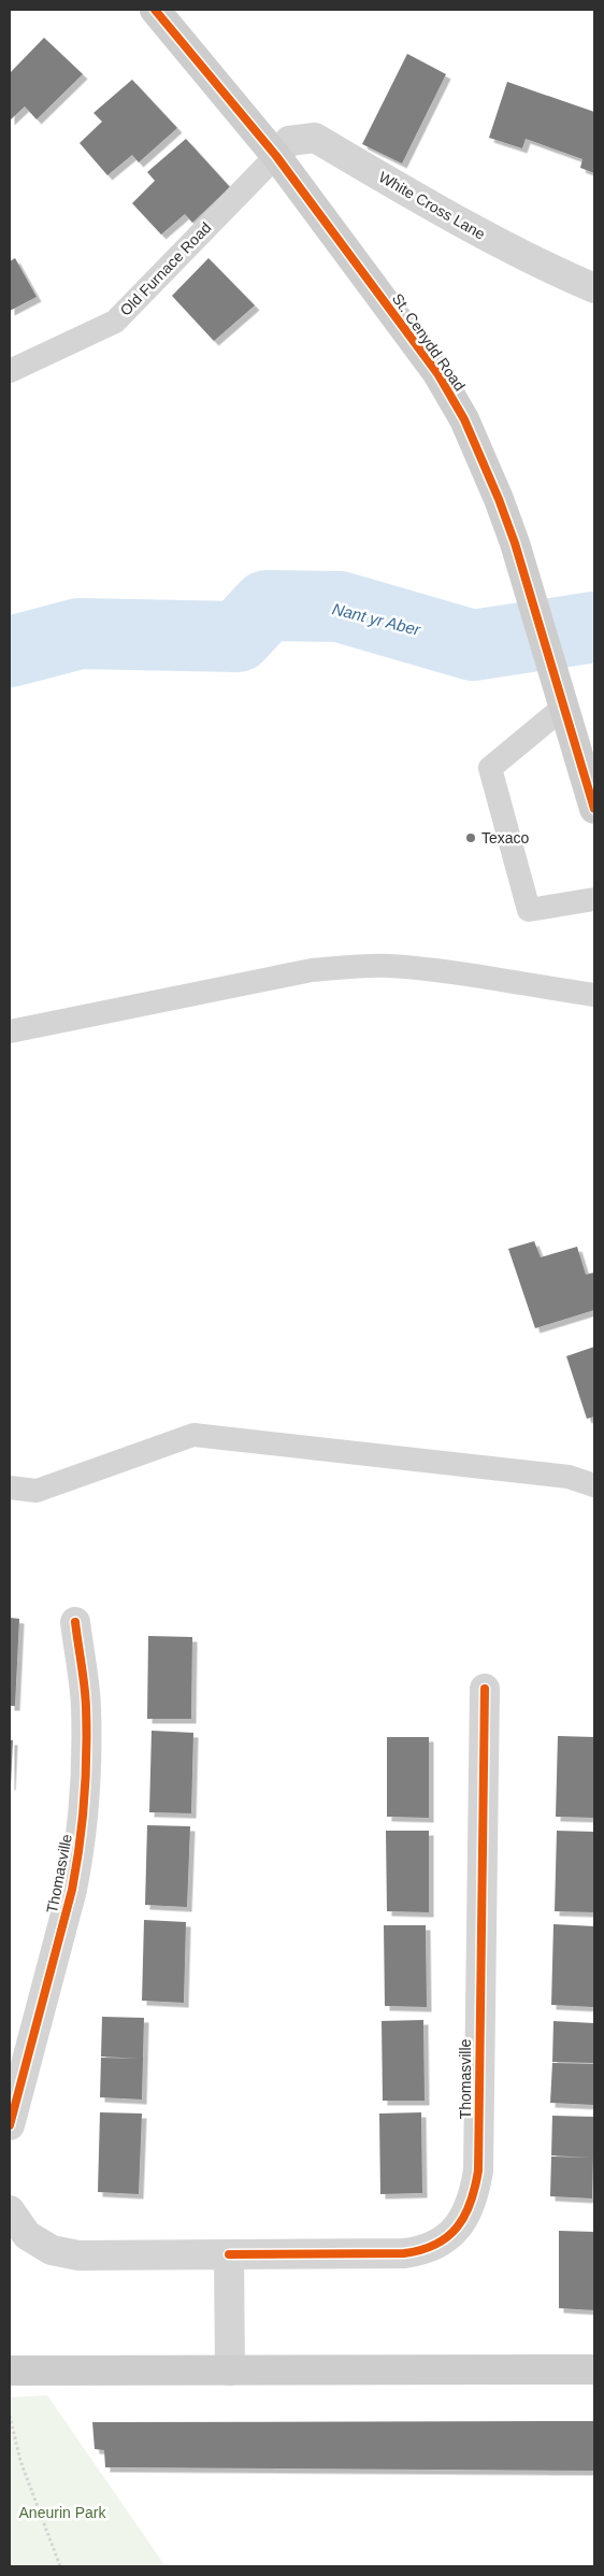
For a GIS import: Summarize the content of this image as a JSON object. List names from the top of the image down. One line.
{"streets":{"main road":["St. Cenydd Road"],"street":["White Cross Lane","Thomasville"],"lane":["Old Furnace Road"]},"crossings":[["White Cross Lane","Old Furnace Road"],["White Cross Lane","St. Cenydd Road"],["Old Furnace Road","St. Cenydd Road"]],"water":["Nant yr Aber"],"parks":["Aneurin Park"],"places":["Texaco"]}
